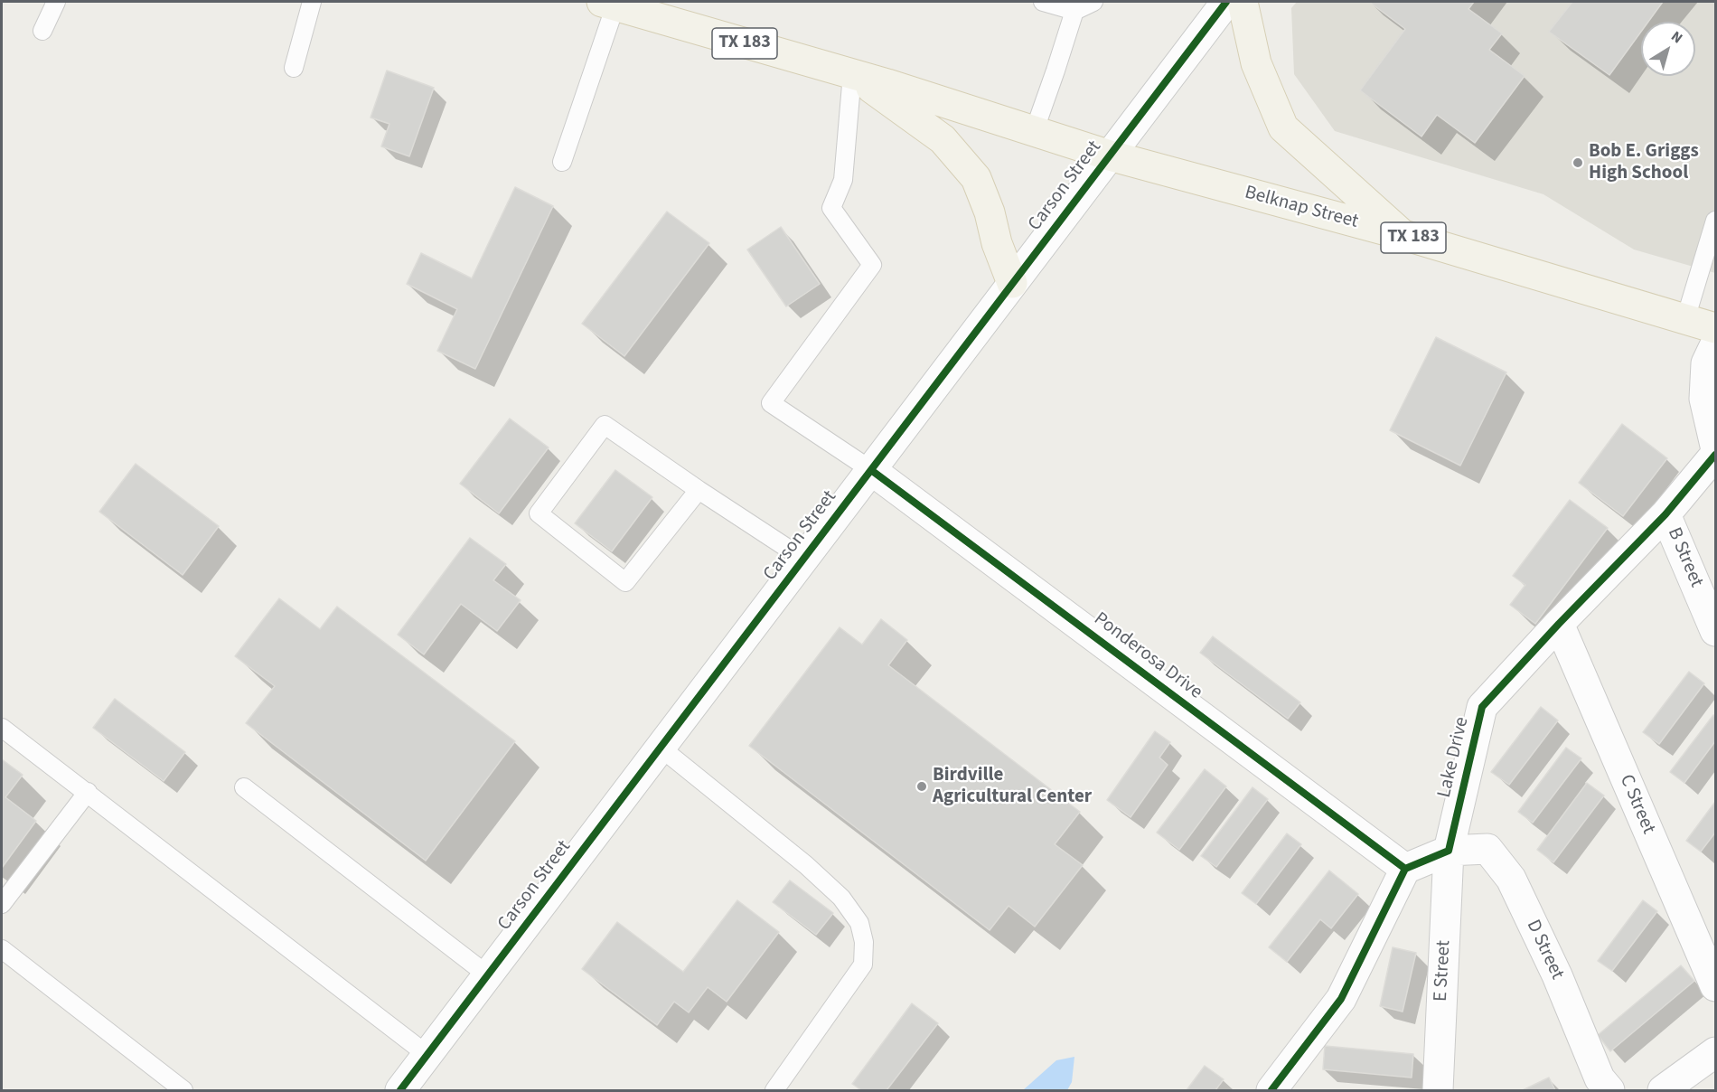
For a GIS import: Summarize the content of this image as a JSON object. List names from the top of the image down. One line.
{"streets":{"main road":["TX 183","Belknap Street"],"street":["Carson Street","B Street","Ponderosa Drive","Lake Drive","C Street","D Street","E Street"]},"crossings":[["TX 183","Belknap Street"],["Carson Street","Belknap Street"],["Carson Street","Ponderosa Drive"],["B Street","Lake Drive"],["Lake Drive","C Street"],["Lake Drive","D Street"],["Lake Drive","E Street"],["D Street","E Street"]],"places":["Bob E. Griggs High School","Birdville Agricultural Center"],"north":"top right"}
